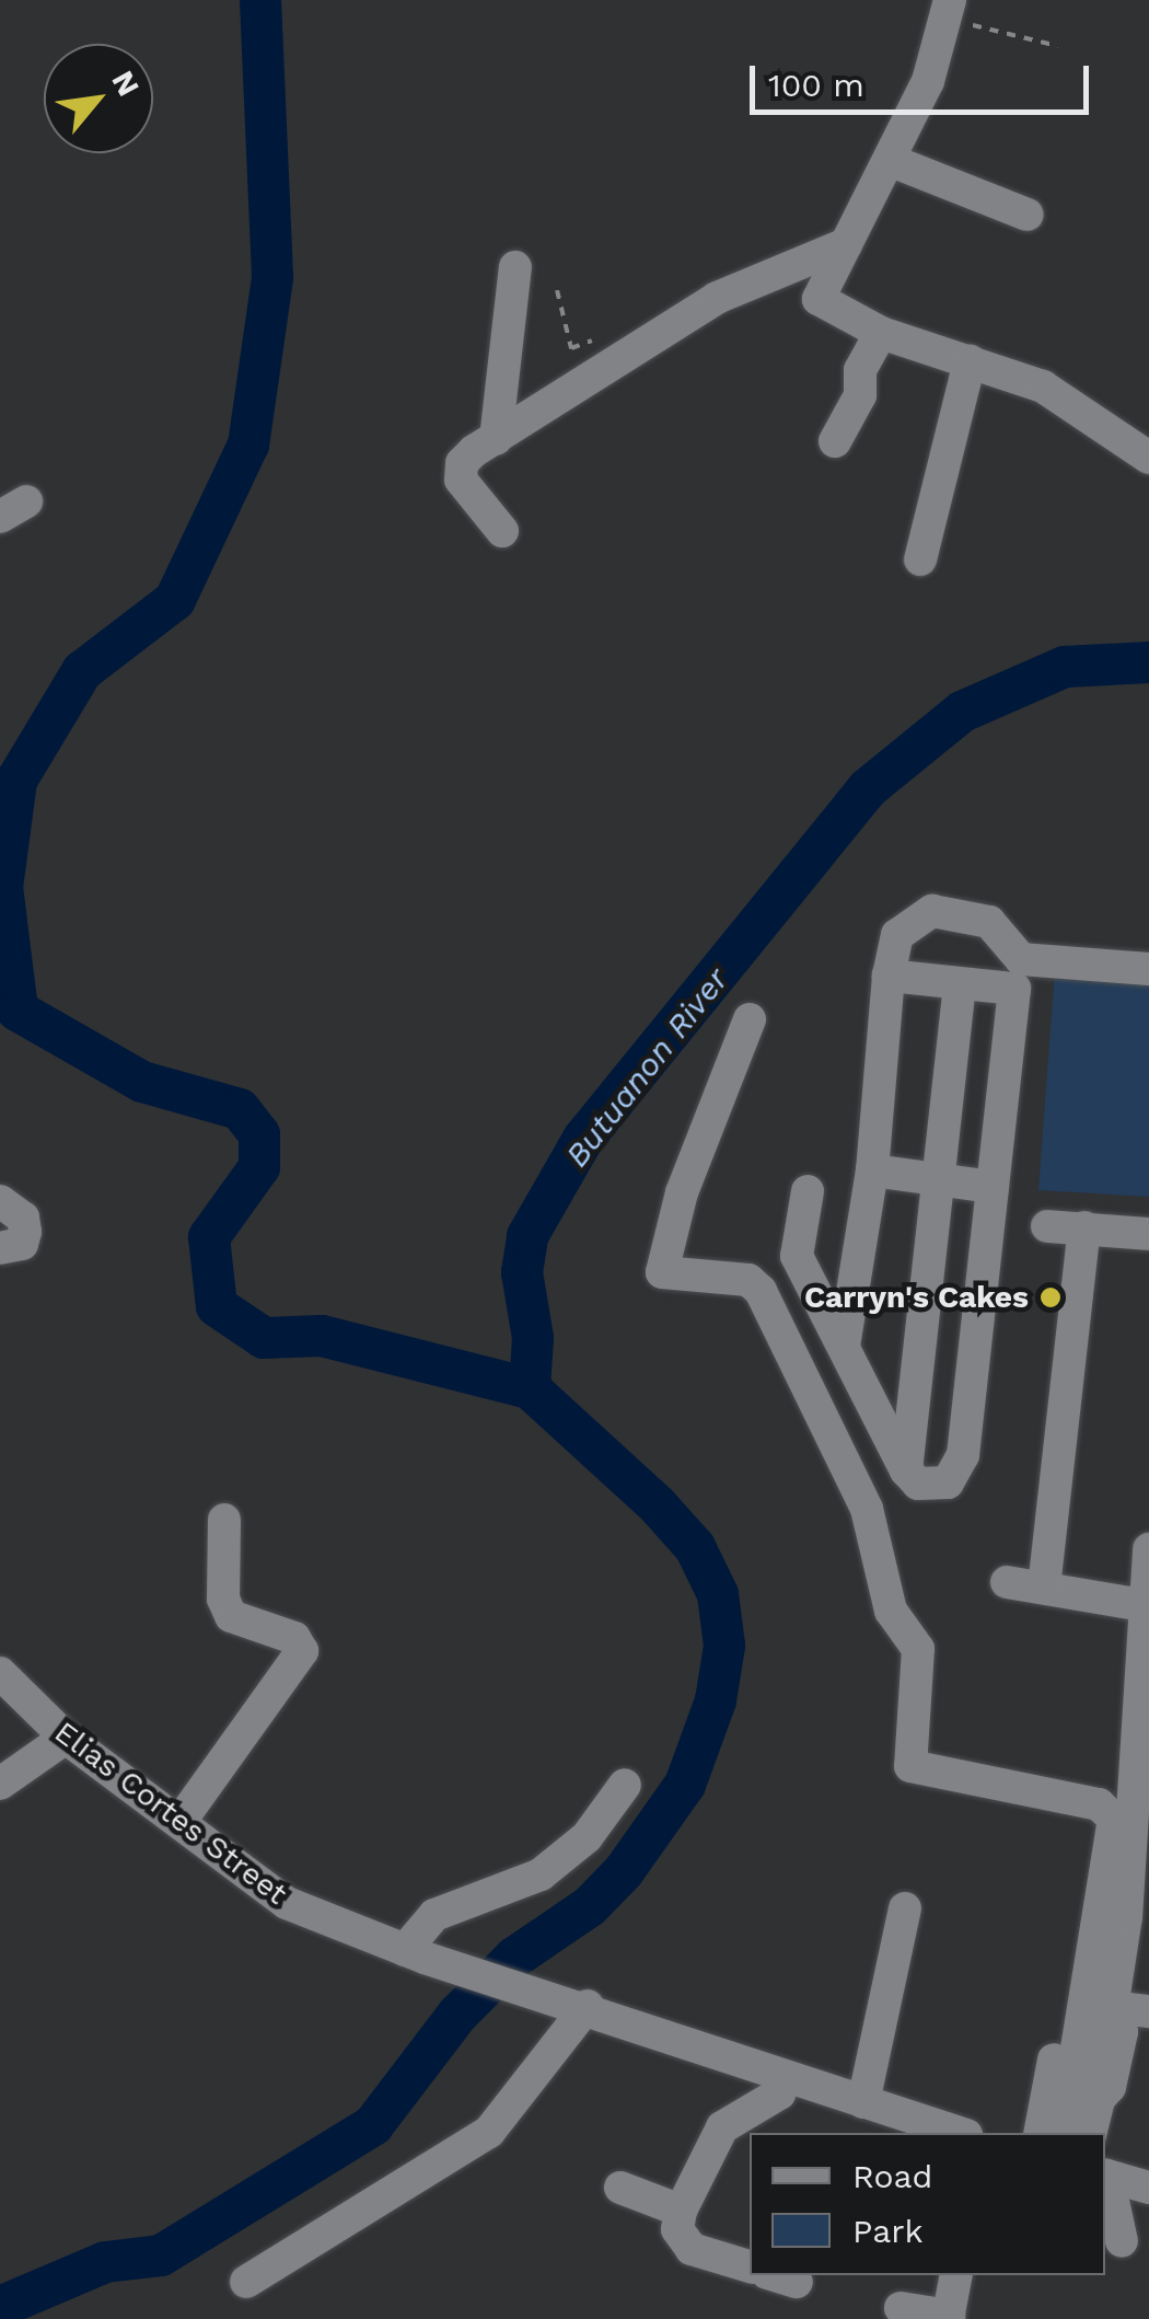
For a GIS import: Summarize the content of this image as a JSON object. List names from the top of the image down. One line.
{"streets":{"street":["Elias Cortes Street"]},"water":["Butuanon River"],"places":["Carryn's Cakes"],"legend":["Road","Park"],"scale_bar":"100 m","north":"top right"}
